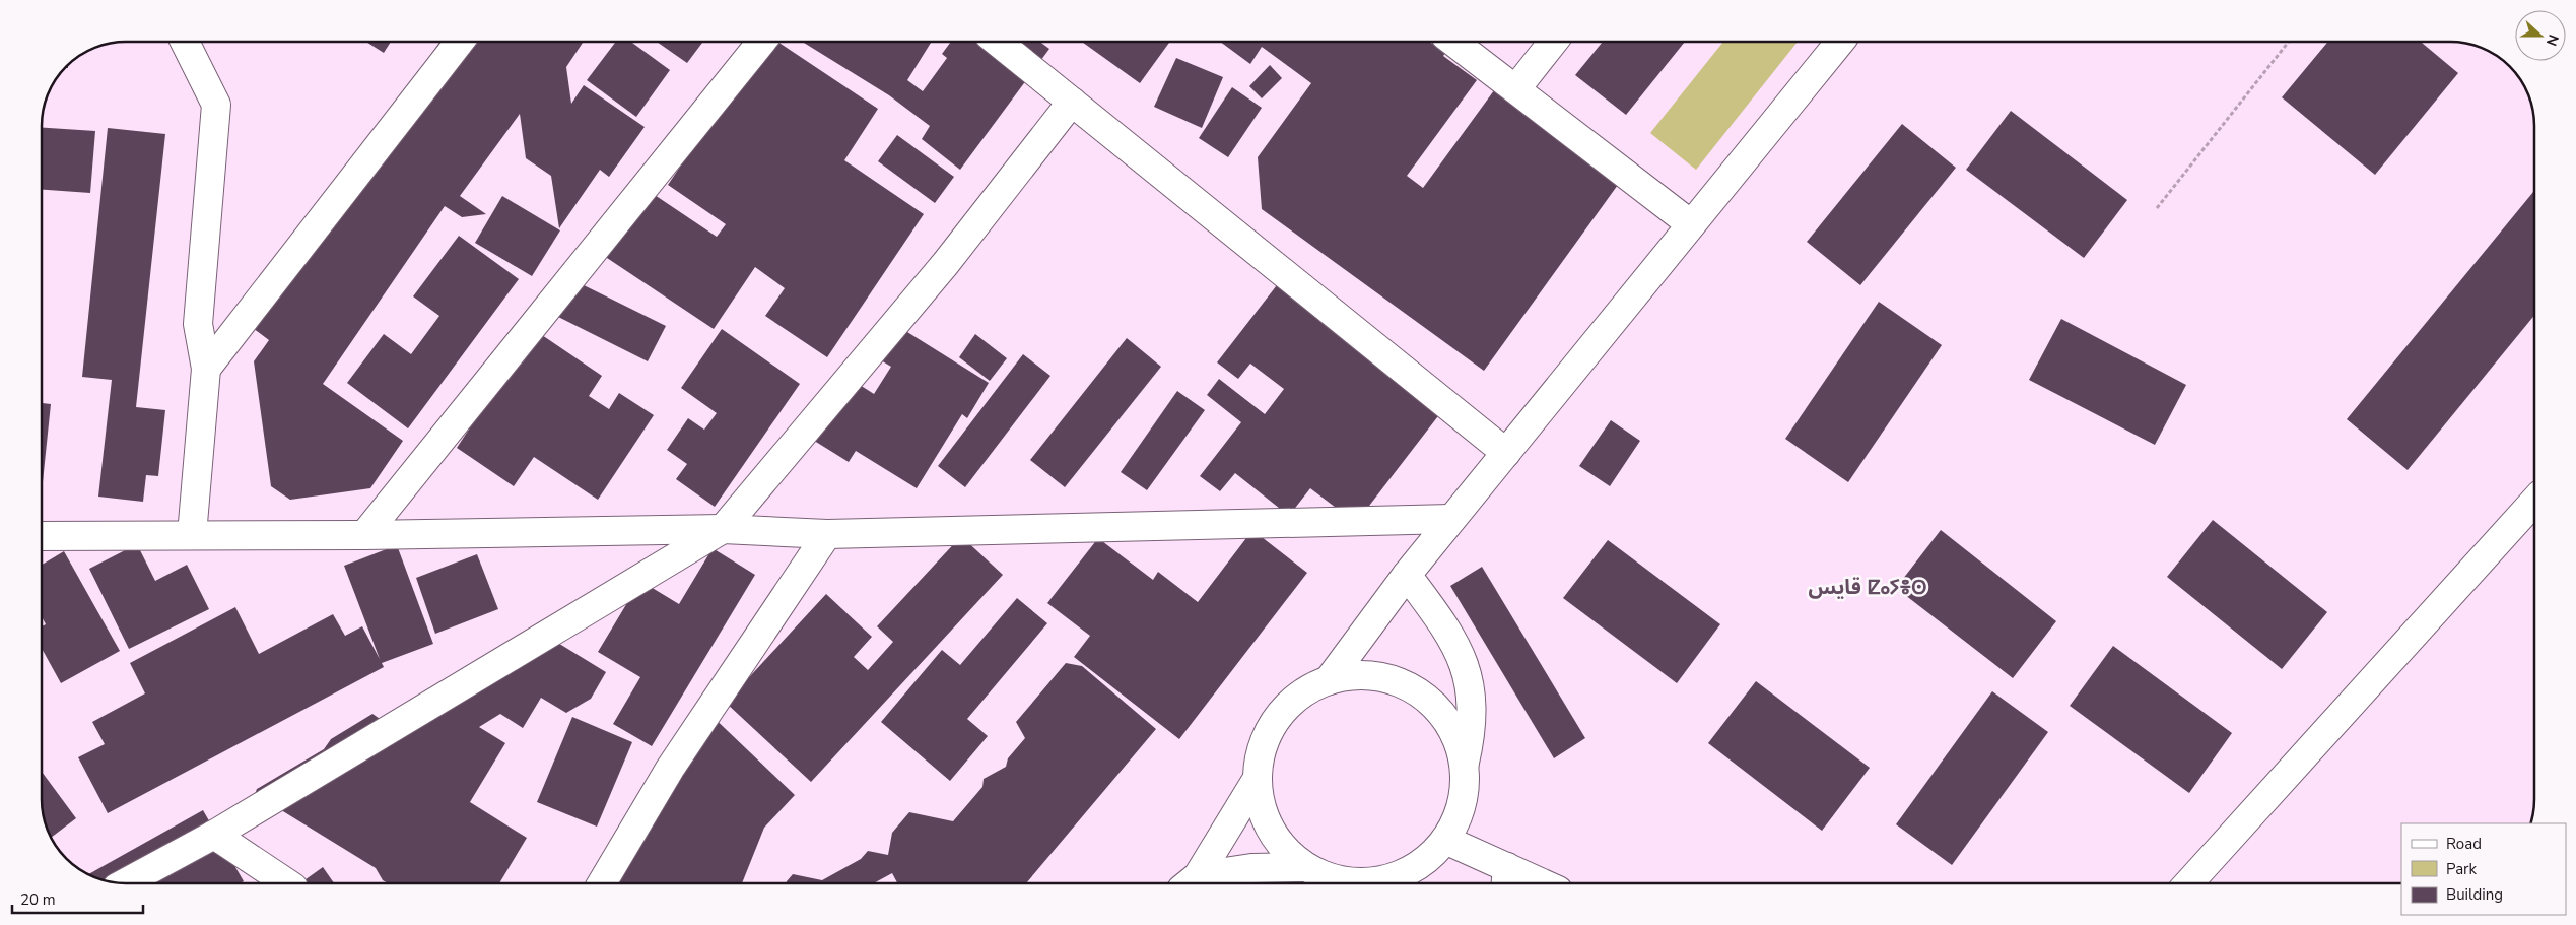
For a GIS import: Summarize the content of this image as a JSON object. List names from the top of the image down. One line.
{"districts":["قايس ⵇⴰⵢⴻⵙ"],"legend":["Road","Park","Building"],"scale_bar":"20 m","north":"right"}
